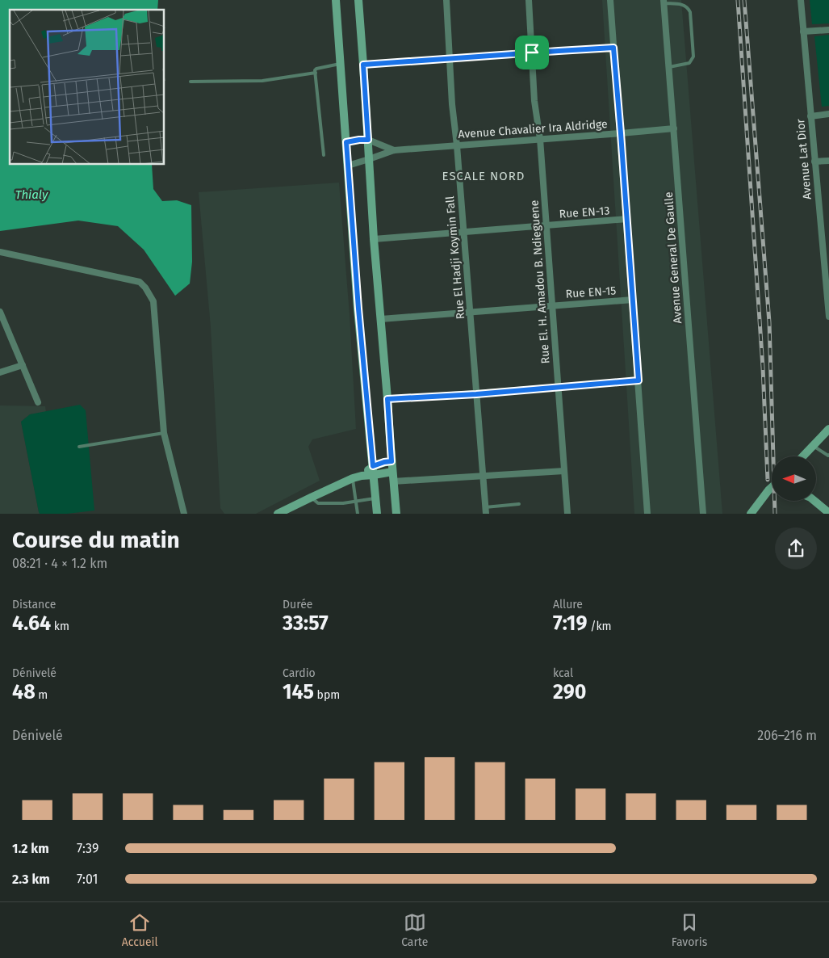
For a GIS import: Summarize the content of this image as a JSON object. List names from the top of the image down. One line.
{"streets":{"street":["Avenue Chavalier Ira Aldridge","Avenue Lat Dior","Rue EN-13","Rue El Hadji Koymin Fall","Avenue General De Gaulle","Rue El. H. Amadou B. Ndieguene","Rue EN-15"]},"crossings":[["Avenue Chavalier Ira Aldridge","Rue El Hadji Koymin Fall"],["Avenue Chavalier Ira Aldridge","Avenue General De Gaulle"],["Avenue Chavalier Ira Aldridge","Rue El. H. Amadou B. Ndieguene"],["Rue EN-13","Rue El Hadji Koymin Fall"],["Rue EN-13","Rue El. H. Amadou B. Ndieguene"],["Rue El Hadji Koymin Fall","Rue EN-15"],["Rue El. H. Amadou B. Ndieguene","Rue EN-15"]],"districts":["ESCALE NORD"],"water":["Thialy"],"north":"left","page":{"heading":["Course du matin","08:21 · 4 × 1.2 km"],"stats":[["Distance","4.64 km"],["Durée","33:57"],["Allure","7:19 /km"],["Dénivelé","48 m"],["Cardio","145 bpm"],["kcal","290"]],"chart":["Dénivelé","206–216 m"],"list":[{"name":"1.2 km","note":"7:39"},{"name":"2.3 km","note":"7:01"}],"tabs":["Accueil","Carte","Favoris"]}}
